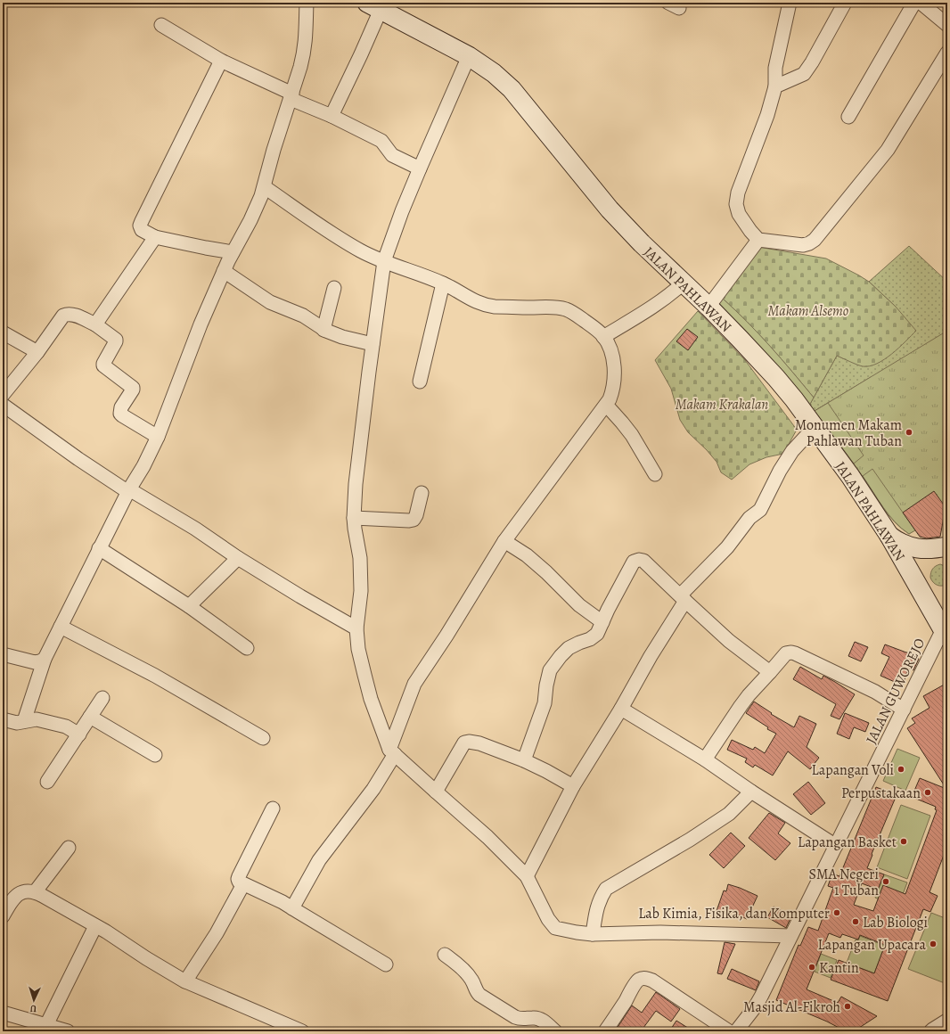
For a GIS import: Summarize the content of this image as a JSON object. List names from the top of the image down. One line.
{"streets":{"main road":["JALAN PAHLAWAN"],"street":["JALAN GUWOREJO"]},"crossings":[["JALAN PAHLAWAN","JALAN GUWOREJO"]],"parks":["Makam Alsemo","Makam Krakalan"],"places":["Monumen Makam Pahlawan Tuban","Lapangan Voli","Perpustakaan","Lapangan Basket","SMA Negeri 1 Tuban","Lab Kimia, Fisika, dan Komputer","Lab Biologi","Lapangan Upacara","Kantin","Masjid Al-Fikroh"],"north":"bottom"}
